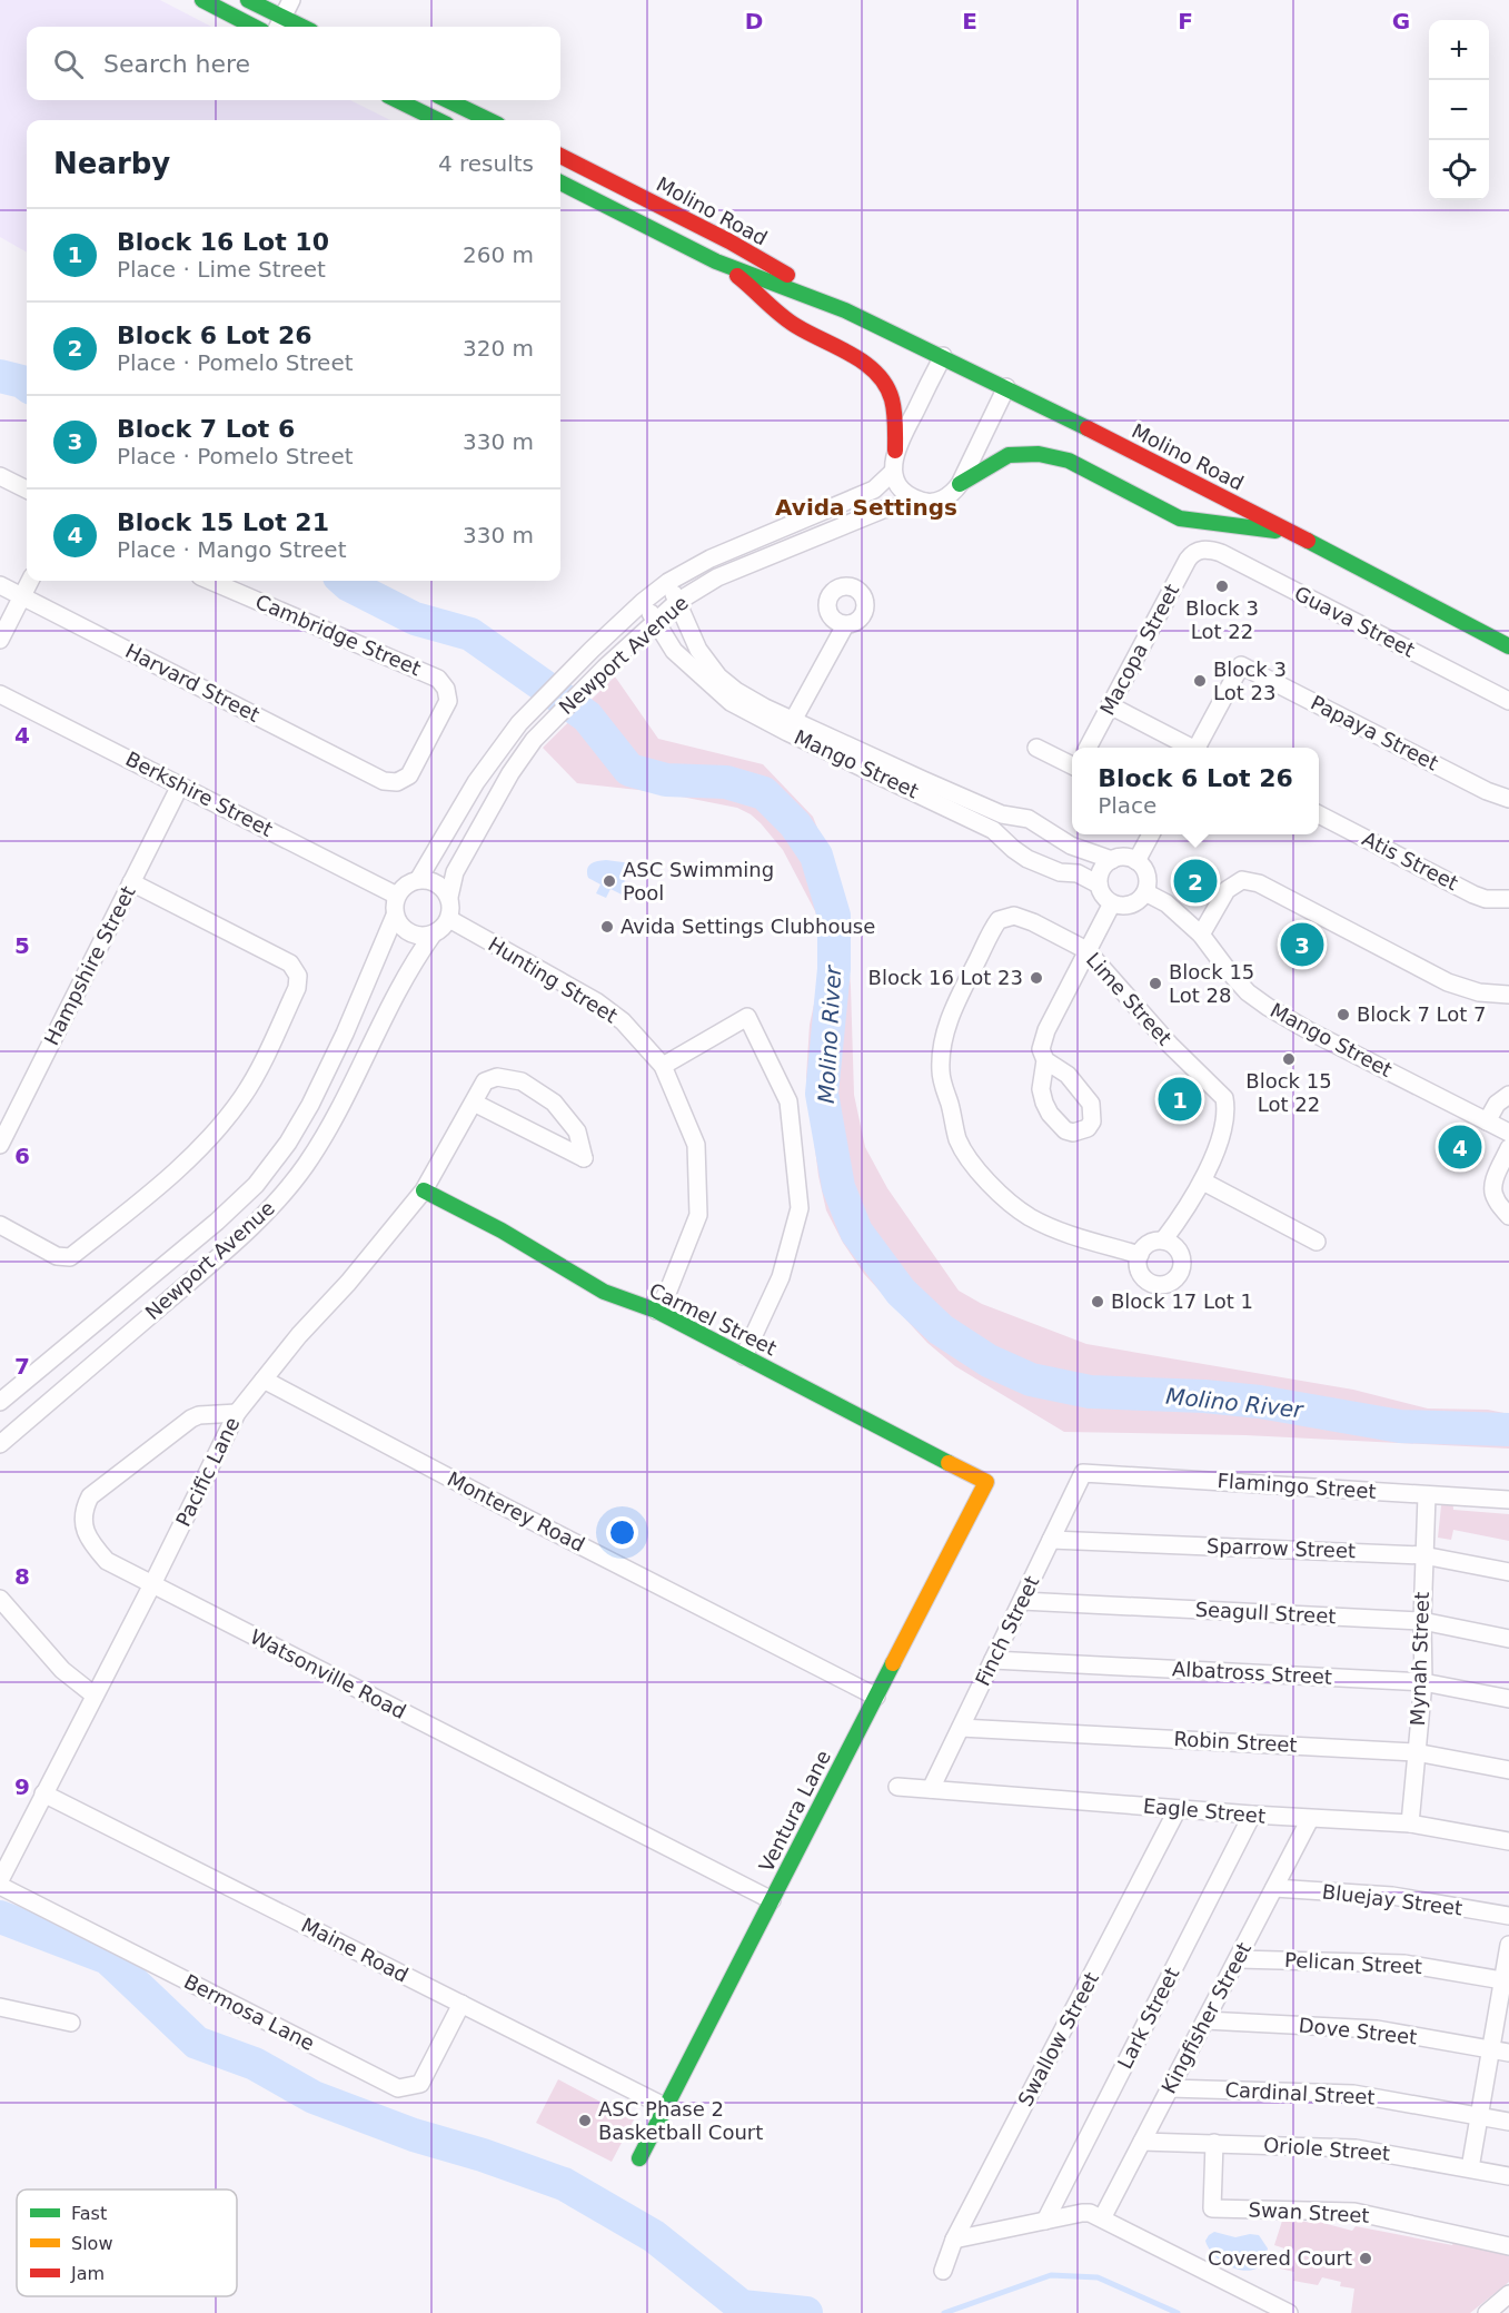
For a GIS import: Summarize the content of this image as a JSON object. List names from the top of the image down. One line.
{"streets":{"main road":["Molino Road","Carmel Street","Ventura Lane"],"street":["Guava Street","Cambridge Street","Macopa Street","Newport Avenue","Harvard Street","Papaya Street","Mango Street","Berkshire Street","Atis Street","Hampshire Street","Hunting Street","Lime Street","Pacific Lane","Flamingo Street","Monterey Road","Sparrow Street","Seagull Street","Finch Street","Mynah Street","Albatross Street","Watsonville Road","Robin Street","Eagle Street","Bluejay Street","Maine Road","Pelican Street","Bermosa Lane","Lark Street","Kingfisher Street","Dove Street","Swallow Street","Cardinal Street","Oriole Street","Swan Street"]},"crossings":[["Guava Street","Macopa Street"],["Cambridge Street","Harvard Street"],["Newport Avenue","Mango Street"],["Newport Avenue","Berkshire Street"],["Newport Avenue","Hunting Street"],["Berkshire Street","Hampshire Street"],["Berkshire Street","Hunting Street"],["Hunting Street","Carmel Street"],["Carmel Street","Pacific Lane"],["Carmel Street","Ventura Lane"],["Pacific Lane","Monterey Road"],["Pacific Lane","Watsonville Road"],["Pacific Lane","Maine Road"],["Flamingo Street","Finch Street"],["Flamingo Street","Mynah Street"],["Monterey Road","Ventura Lane"],["Sparrow Street","Finch Street"],["Sparrow Street","Mynah Street"],["Seagull Street","Finch Street"],["Seagull Street","Mynah Street"],["Finch Street","Albatross Street"],["Finch Street","Robin Street"],["Finch Street","Eagle Street"],["Mynah Street","Albatross Street"],["Mynah Street","Robin Street"],["Mynah Street","Eagle Street"],["Watsonville Road","Ventura Lane"],["Ventura Lane","Maine Road"],["Eagle Street","Lark Street"],["Eagle Street","Kingfisher Street"],["Eagle Street","Swallow Street"],["Bluejay Street","Kingfisher Street"],["Maine Road","Bermosa Lane"],["Pelican Street","Kingfisher Street"],["Kingfisher Street","Dove Street"],["Kingfisher Street","Cardinal Street"],["Kingfisher Street","Oriole Street"],["Oriole Street","Swan Street"]],"districts":["Avida Settings"],"water":["Molino River"],"places":["Block 3 Lot 22","Block 3 Lot 23","ASC Swimming Pool","Avida Settings Clubhouse","Block 16 Lot 23","Block 15 Lot 28","Block 7 Lot 7","Block 15 Lot 22","Block 17 Lot 1","ASC Phase 2 Basketball Court","Covered Court"],"legend":["Fast","Slow","Jam"],"page":{"map_buttons":["+","−"],"search":"Search here","heading":["Nearby","4 results"],"list":[{"mark":"1","name":"Block 16 Lot 10","note":"Place · Lime Street","value":"260 m"},{"mark":"2","name":"Block 6 Lot 26","note":"Place · Pomelo Street","value":"320 m"},{"mark":"3","name":"Block 7 Lot 6","note":"Place · Pomelo Street","value":"330 m"},{"mark":"4","name":"Block 15 Lot 21","note":"Place · Mango Street","value":"330 m"}],"popup":["Block 6 Lot 26","Place"],"pins":["2","3","1","4"]},"grid":{"columns":["D","E","F","G"],"rows":["4","5","6","7","8","9"]}}
